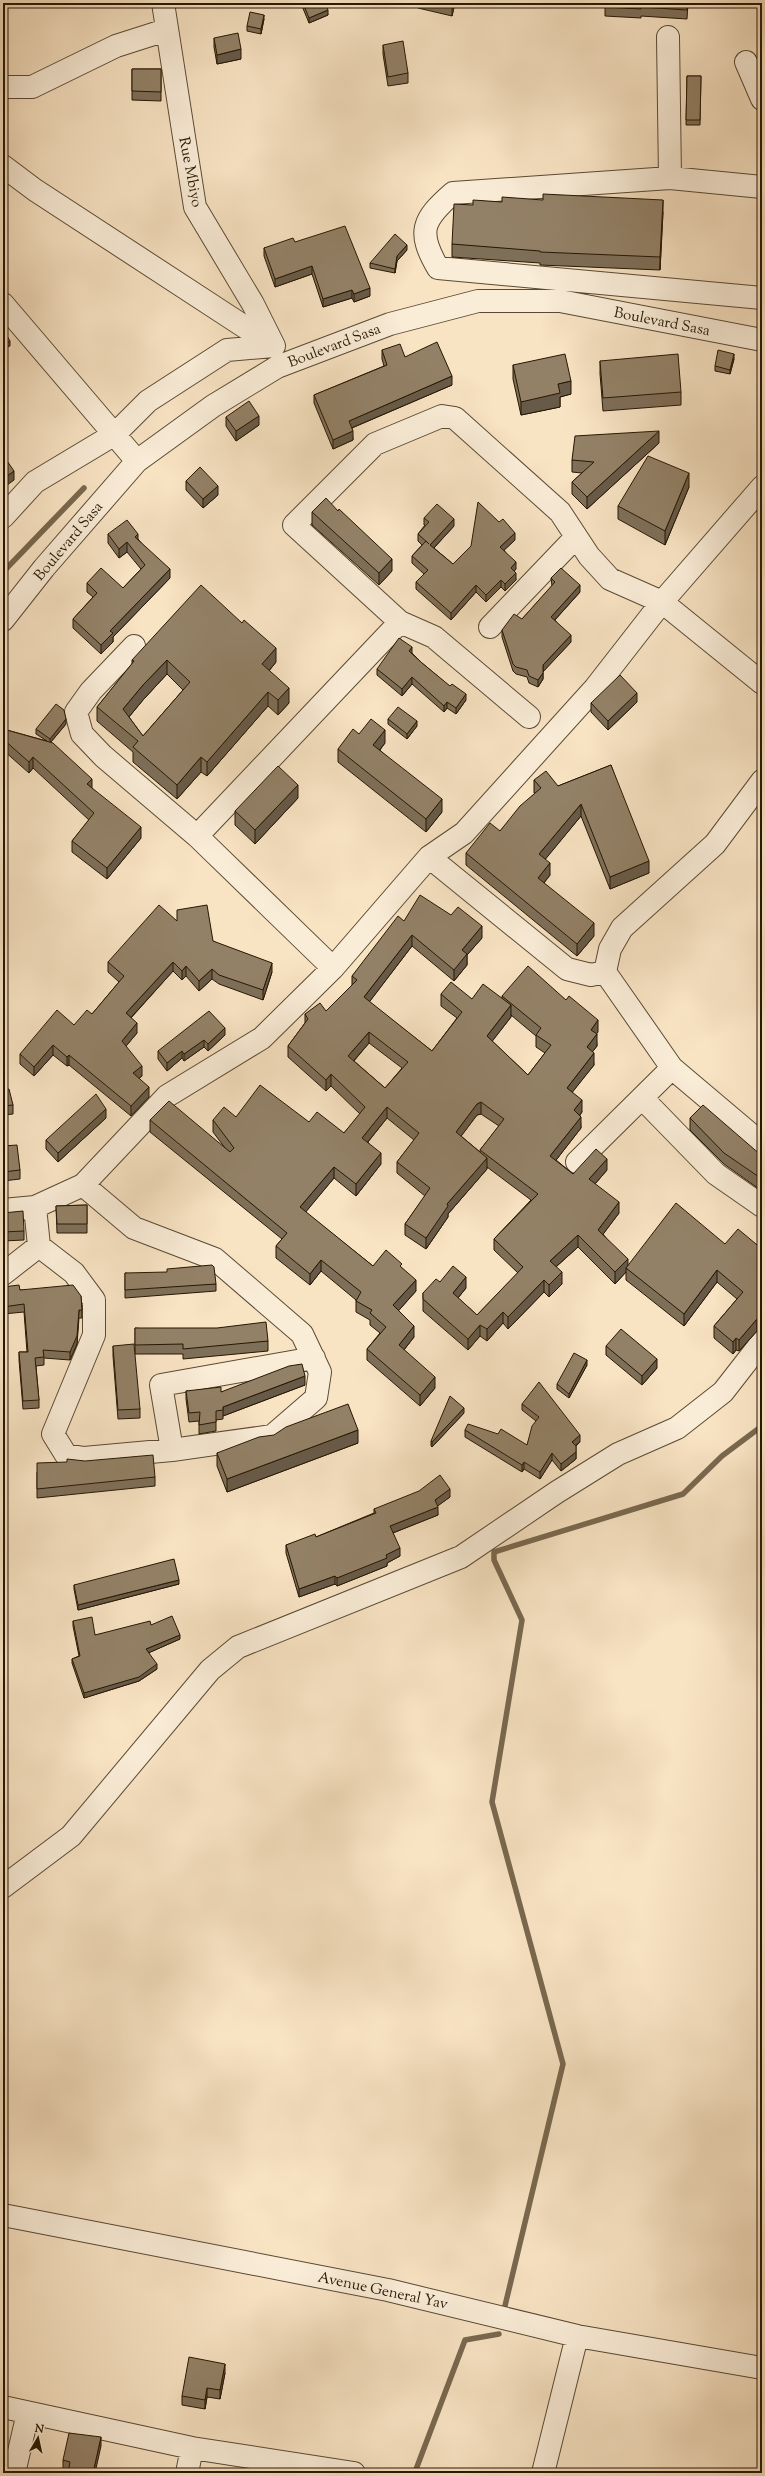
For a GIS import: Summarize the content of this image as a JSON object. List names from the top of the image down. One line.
{"streets":{"street":["Rue Mbiyo","Boulevard Sasa","Avenue General Yav"]},"crossings":[["Rue Mbiyo","Boulevard Sasa"]],"north":"top"}
